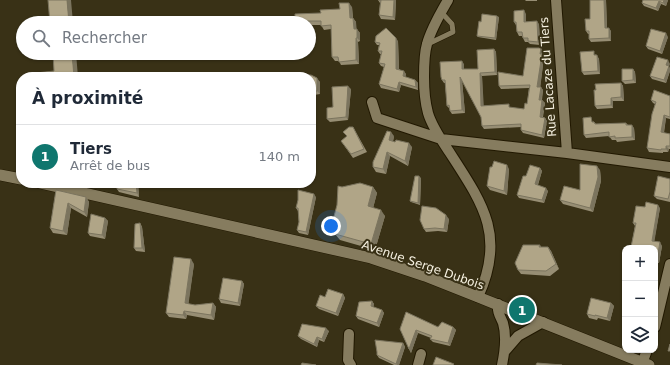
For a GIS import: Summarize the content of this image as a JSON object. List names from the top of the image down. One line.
{"streets":{"street":["Rue Lacaze du Tiers","Avenue Serge Dubois"]},"page":{"search":"Rechercher","heading":"À proximité","list":[{"mark":"1","name":"Tiers","note":"Arrêt de bus","value":"140 m"}],"map_buttons":["+","−"],"pins":"1"}}
